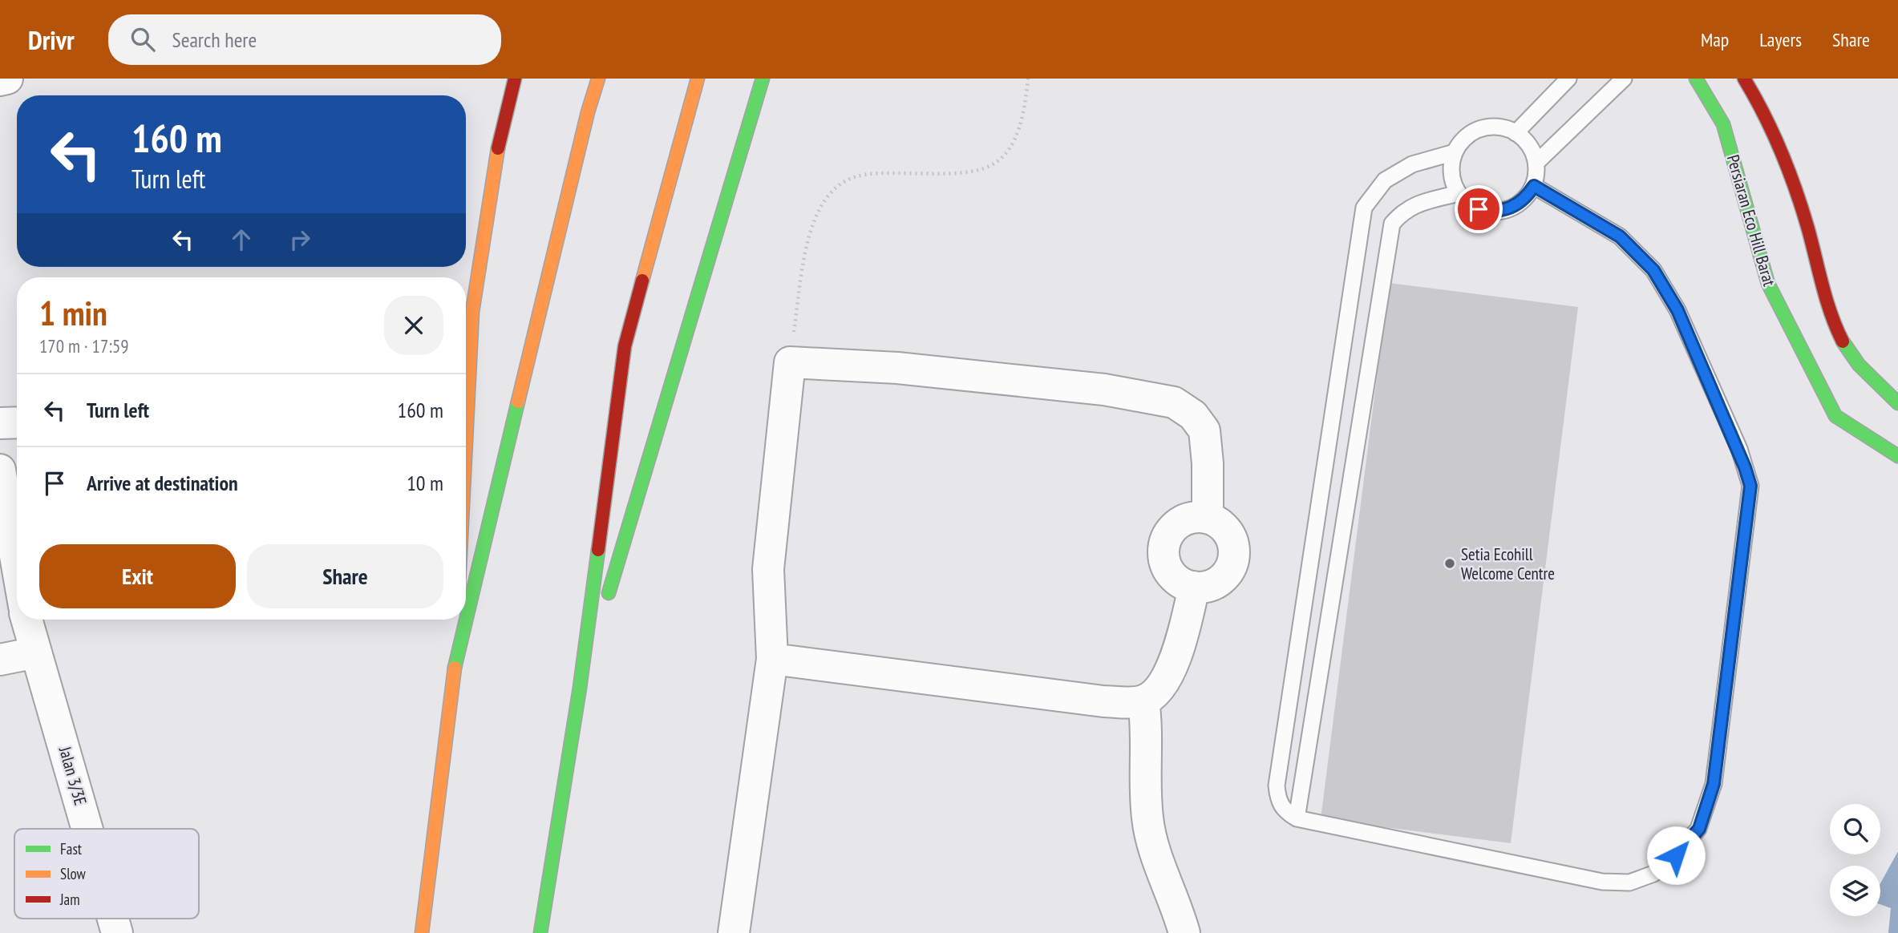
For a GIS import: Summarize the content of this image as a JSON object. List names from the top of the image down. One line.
{"streets":{"street":["Persiaran Eco Hill Barat","Jalan 3/3E"]},"places":["Setia Ecohill Welcome Centre"],"legend":["Fast","Slow","Jam"],"page":{"header":"Drivr","search":"Search here","nav":["Map","Layers","Share"],"turn":["160 m","Turn left"],"heading":["1 min","170 m · 17:59"],"list":[{"name":"Turn left","value":"160 m"},{"name":"Arrive at destination","value":"10 m"}],"buttons":["Exit","Share"]}}
